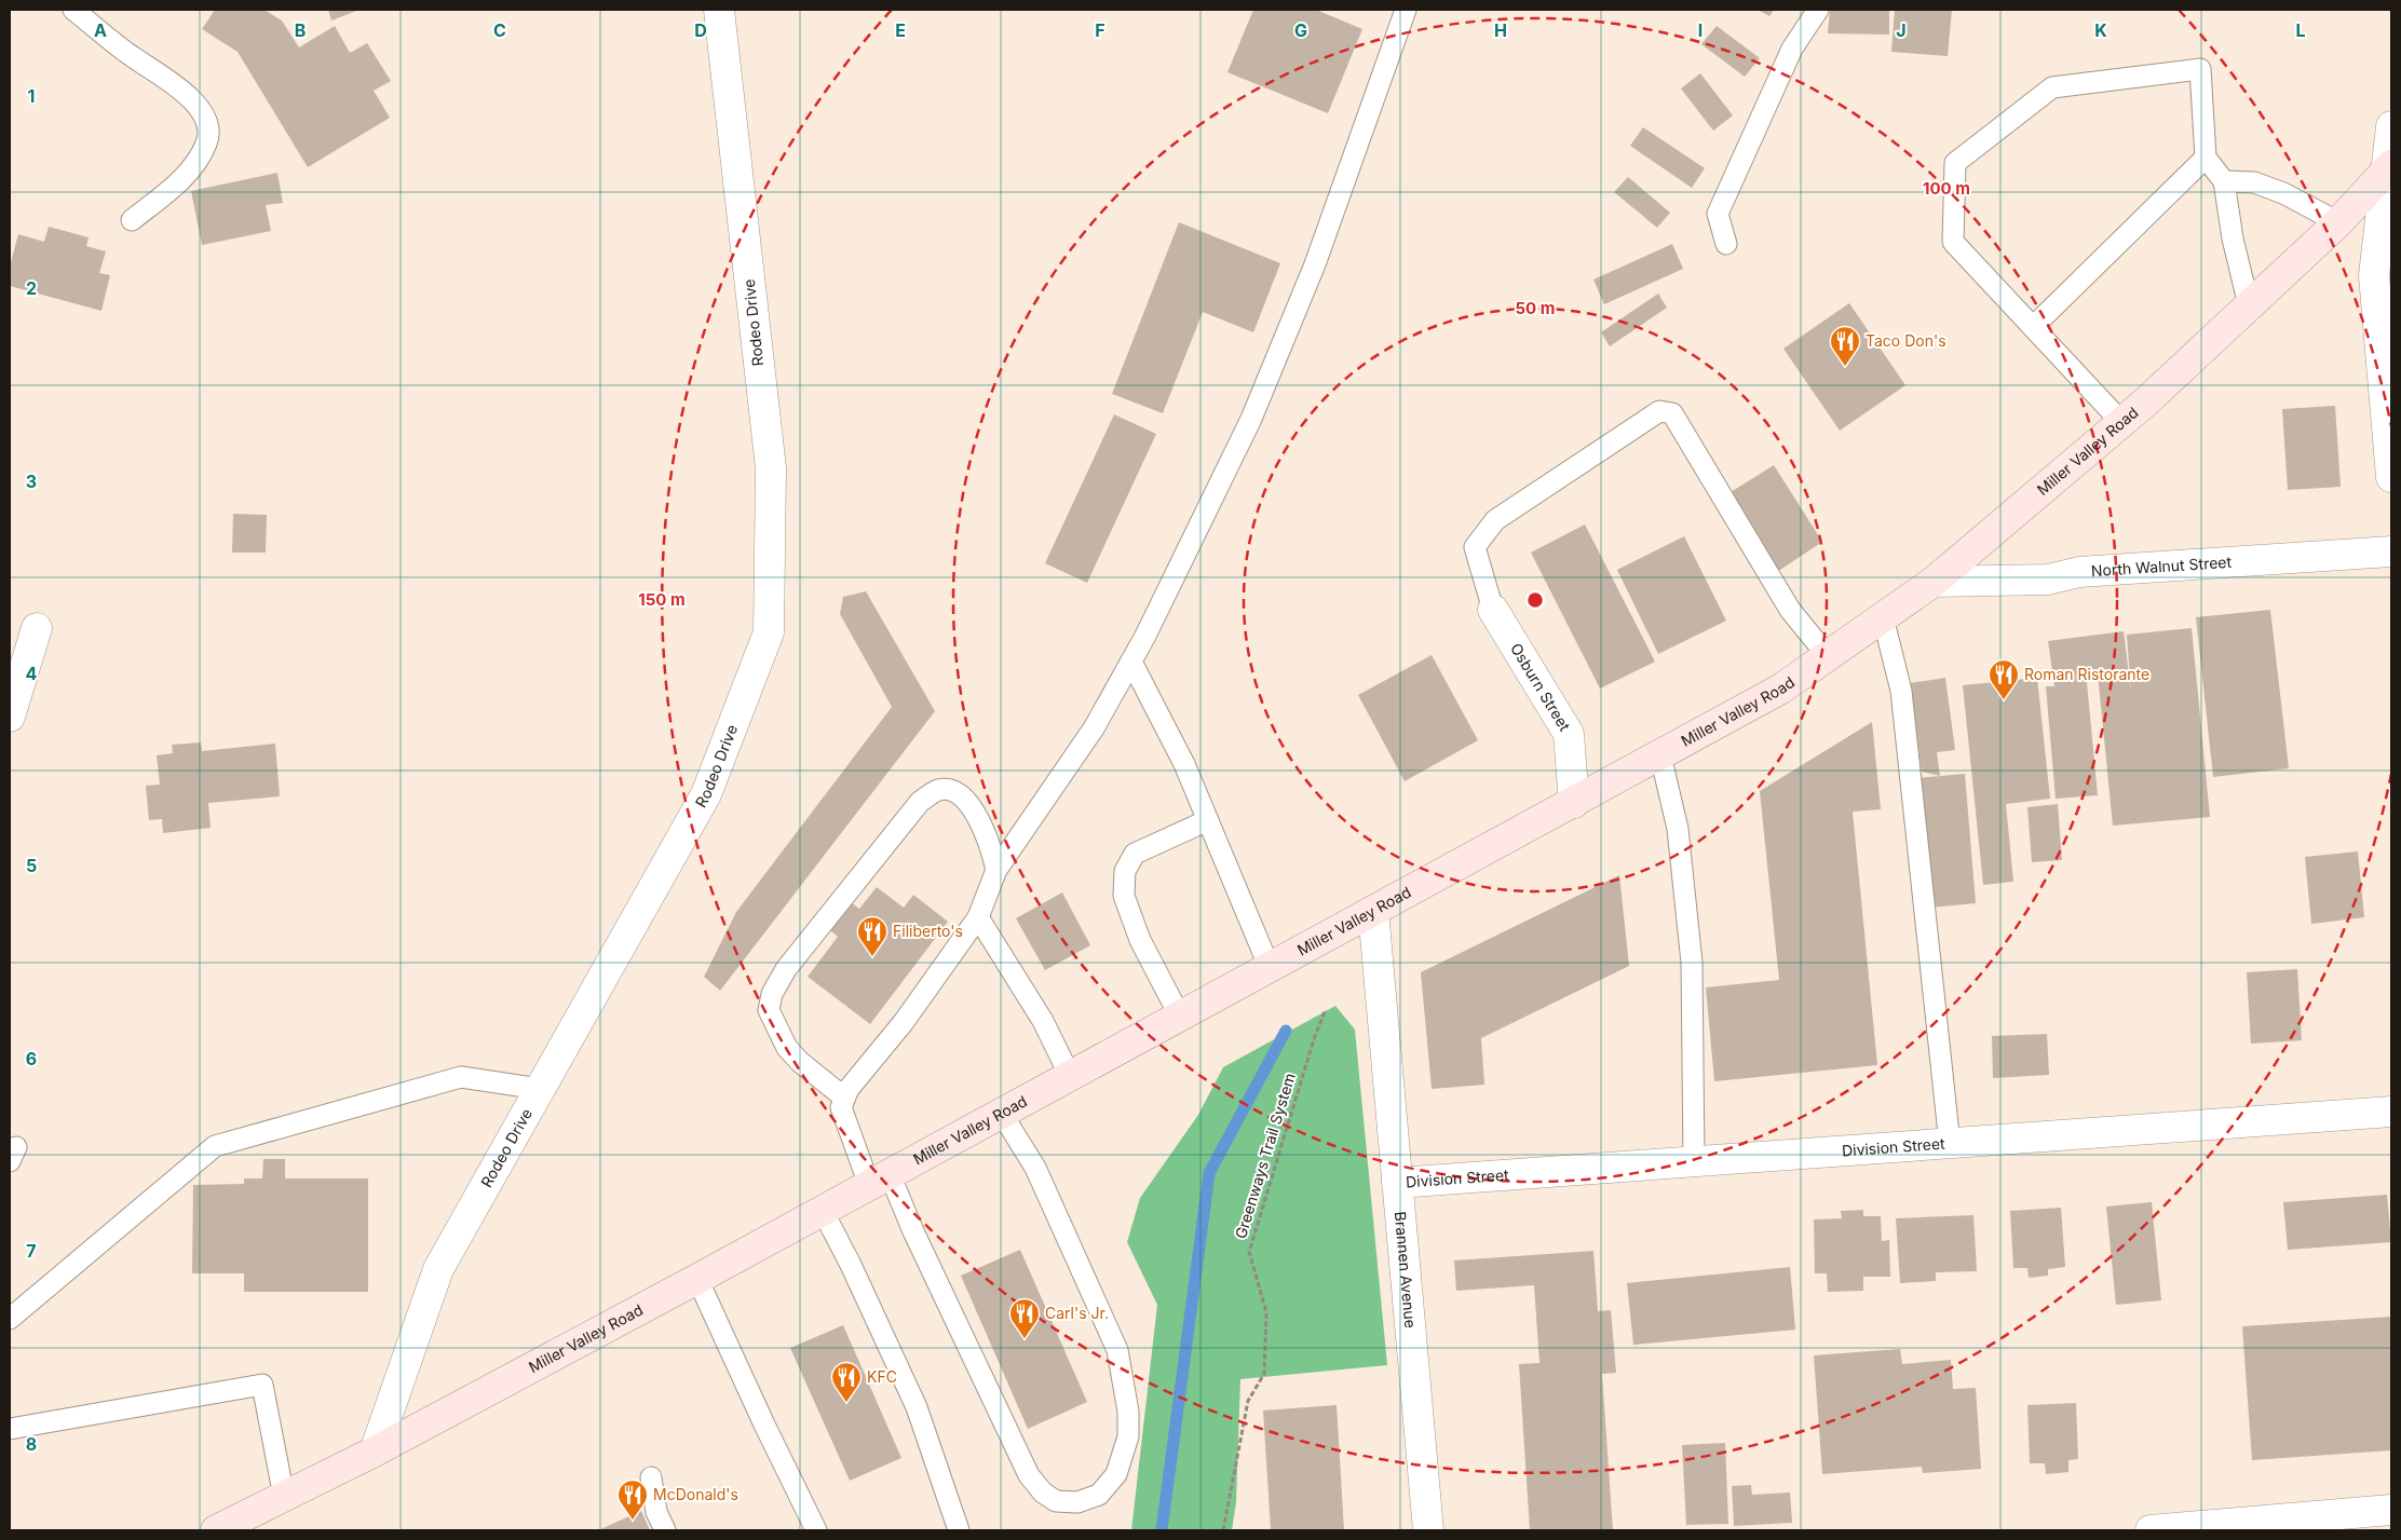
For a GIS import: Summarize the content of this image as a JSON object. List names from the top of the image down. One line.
{"streets":{"main road":["Miller Valley Road"],"street":["Rodeo Drive","North Walnut Street","Osburn Street","Division Street","Brannen Avenue"],"path":["Greenways Trail System"]},"crossings":[["Rodeo Drive","Miller Valley Road"],["Miller Valley Road","North Walnut Street"],["Miller Valley Road","Osburn Street"],["Miller Valley Road","Brannen Avenue"],["Division Street","Brannen Avenue"]],"places":{"restaurant":["Taco Don's","Roman Ristorante","Filiberto's","Carl's Jr.","KFC","McDonald's"]},"grid":{"columns":["A","B","C","D","E","F","G","H","I","J","K","L"],"rows":["1","2","3","4","5","6","7","8"]},"rings":["100 m","50 m","150 m"]}
